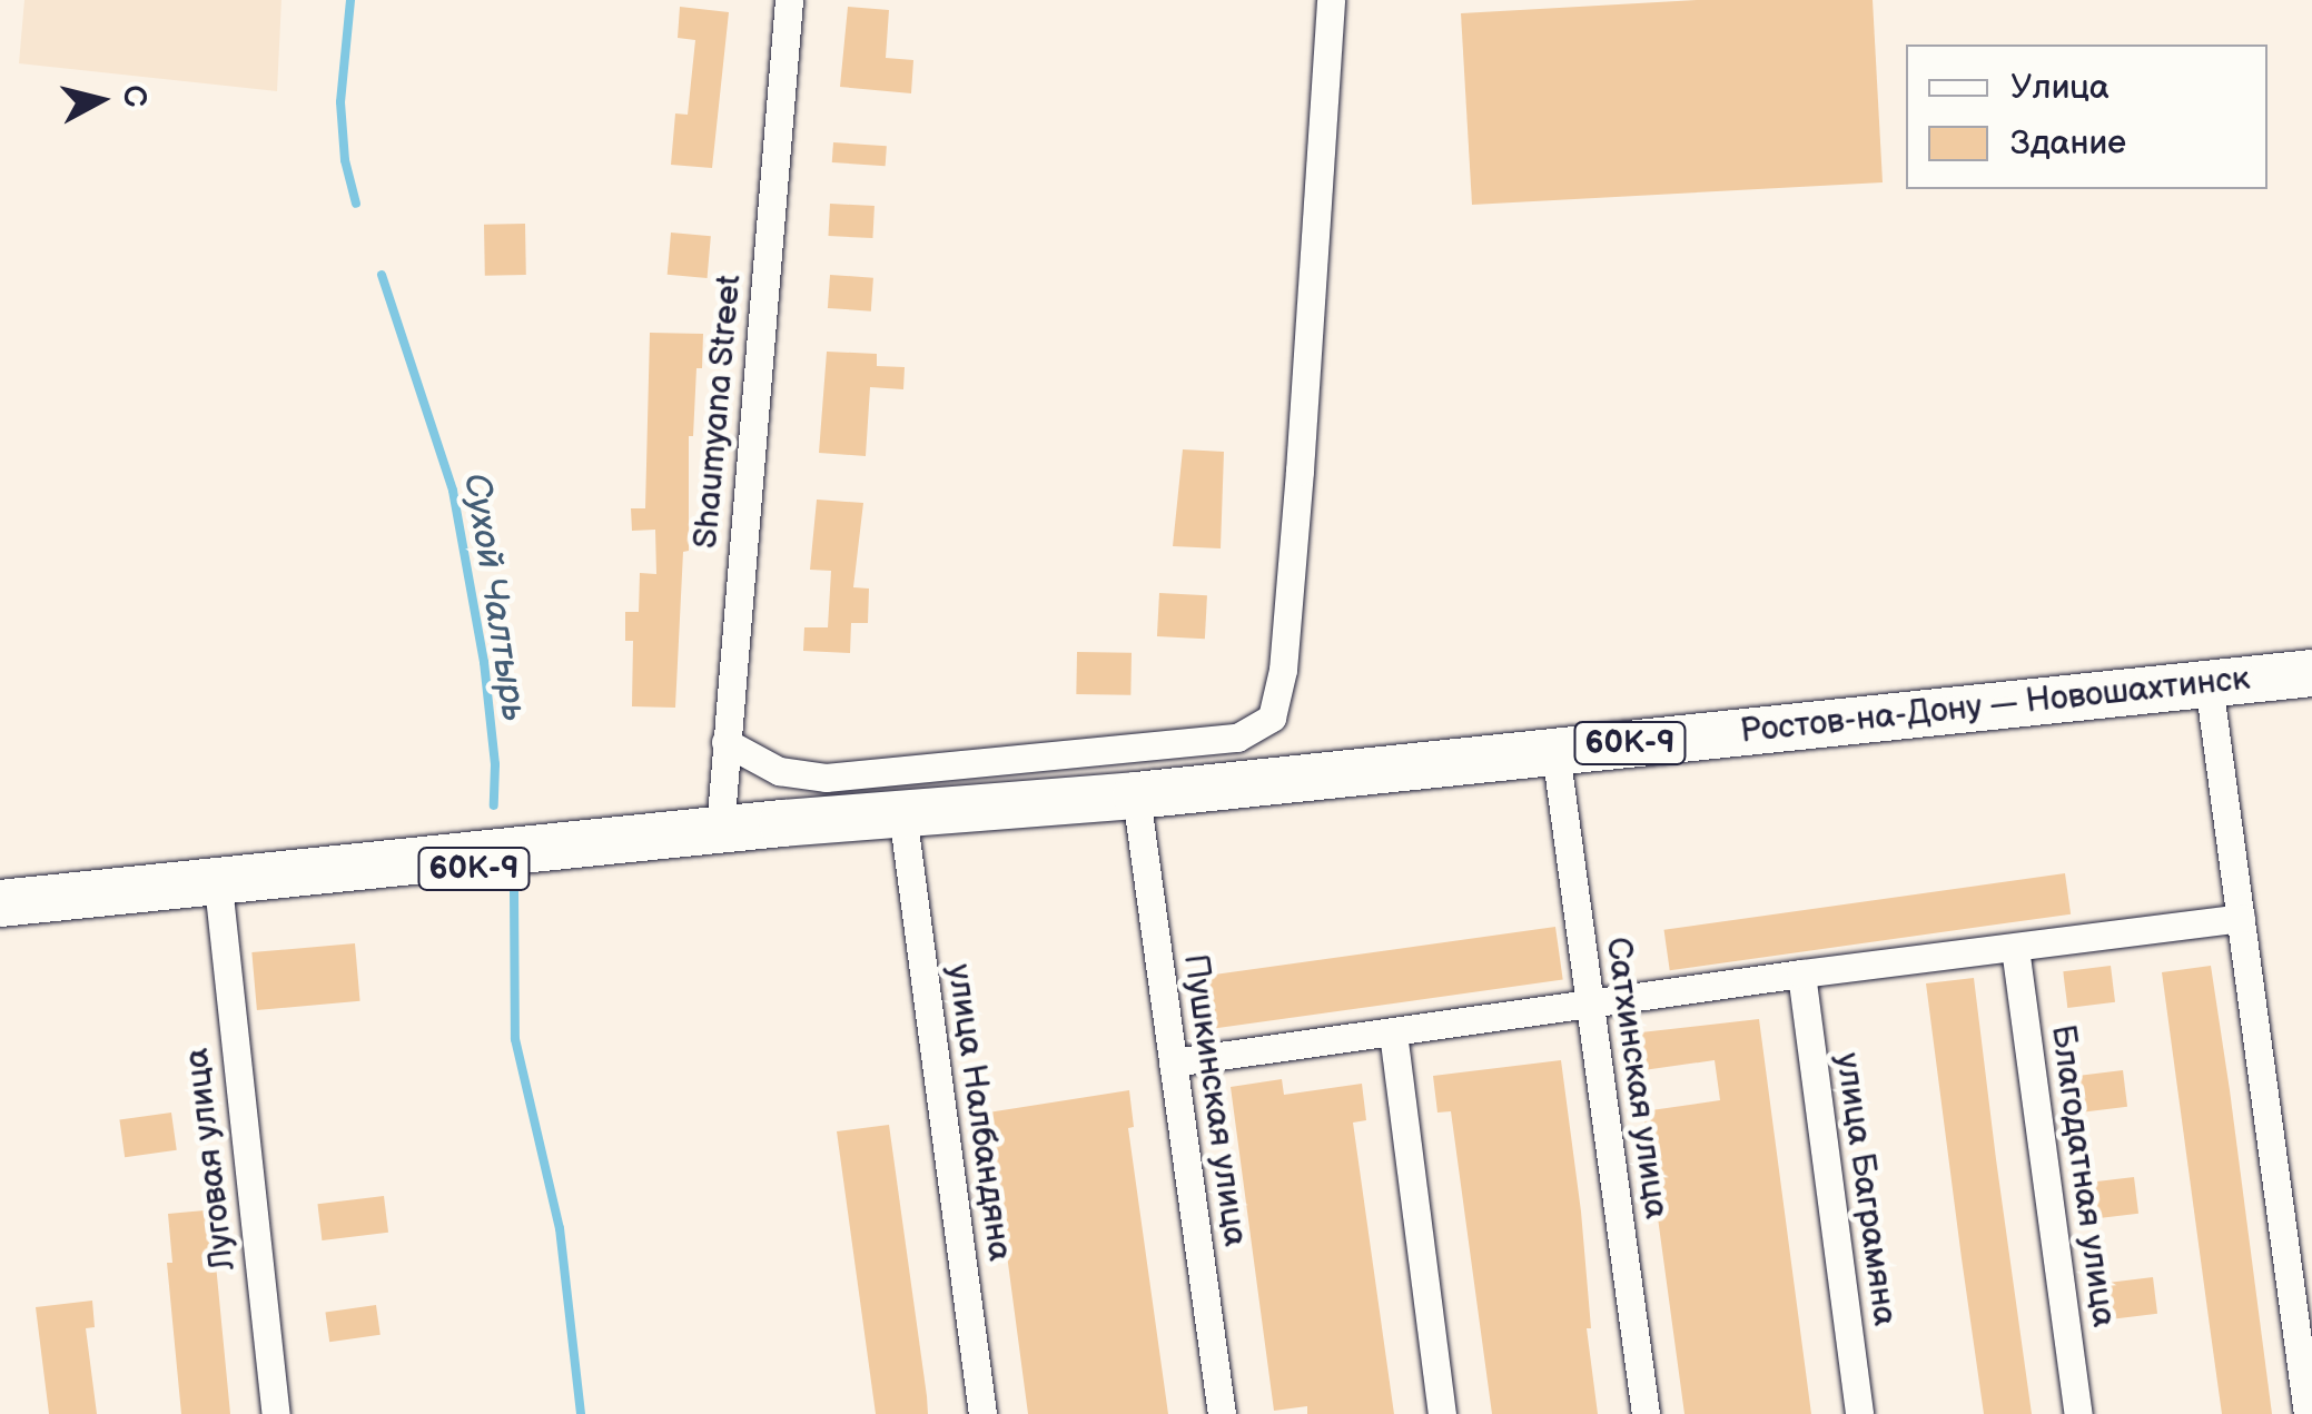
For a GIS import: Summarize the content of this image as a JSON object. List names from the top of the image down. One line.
{"streets":{"main road":["Ростов-на-Дону — Новошахтинск","60К-9"],"street":["Shaumyana Street","Сатхинская улица","Пушкинская улица","улица Налбандяна","Луговая улица","Благодатная улица","улица Баграмяна"]},"crossings":[["Shaumyana Street","60К-9"],["Ростов-на-Дону — Новошахтинск","60К-9"],["Ростов-на-Дону — Новошахтинск","Сатхинская улица"],["Ростов-на-Дону — Новошахтинск","Пушкинская улица"],["Ростов-на-Дону — Новошахтинск","улица Налбандяна"],["60К-9","улица Налбандяна"],["60К-9","Луговая улица"]],"water":["Сухой Чалтырь"],"legend":["Улица","Здание"],"north":"right"}
